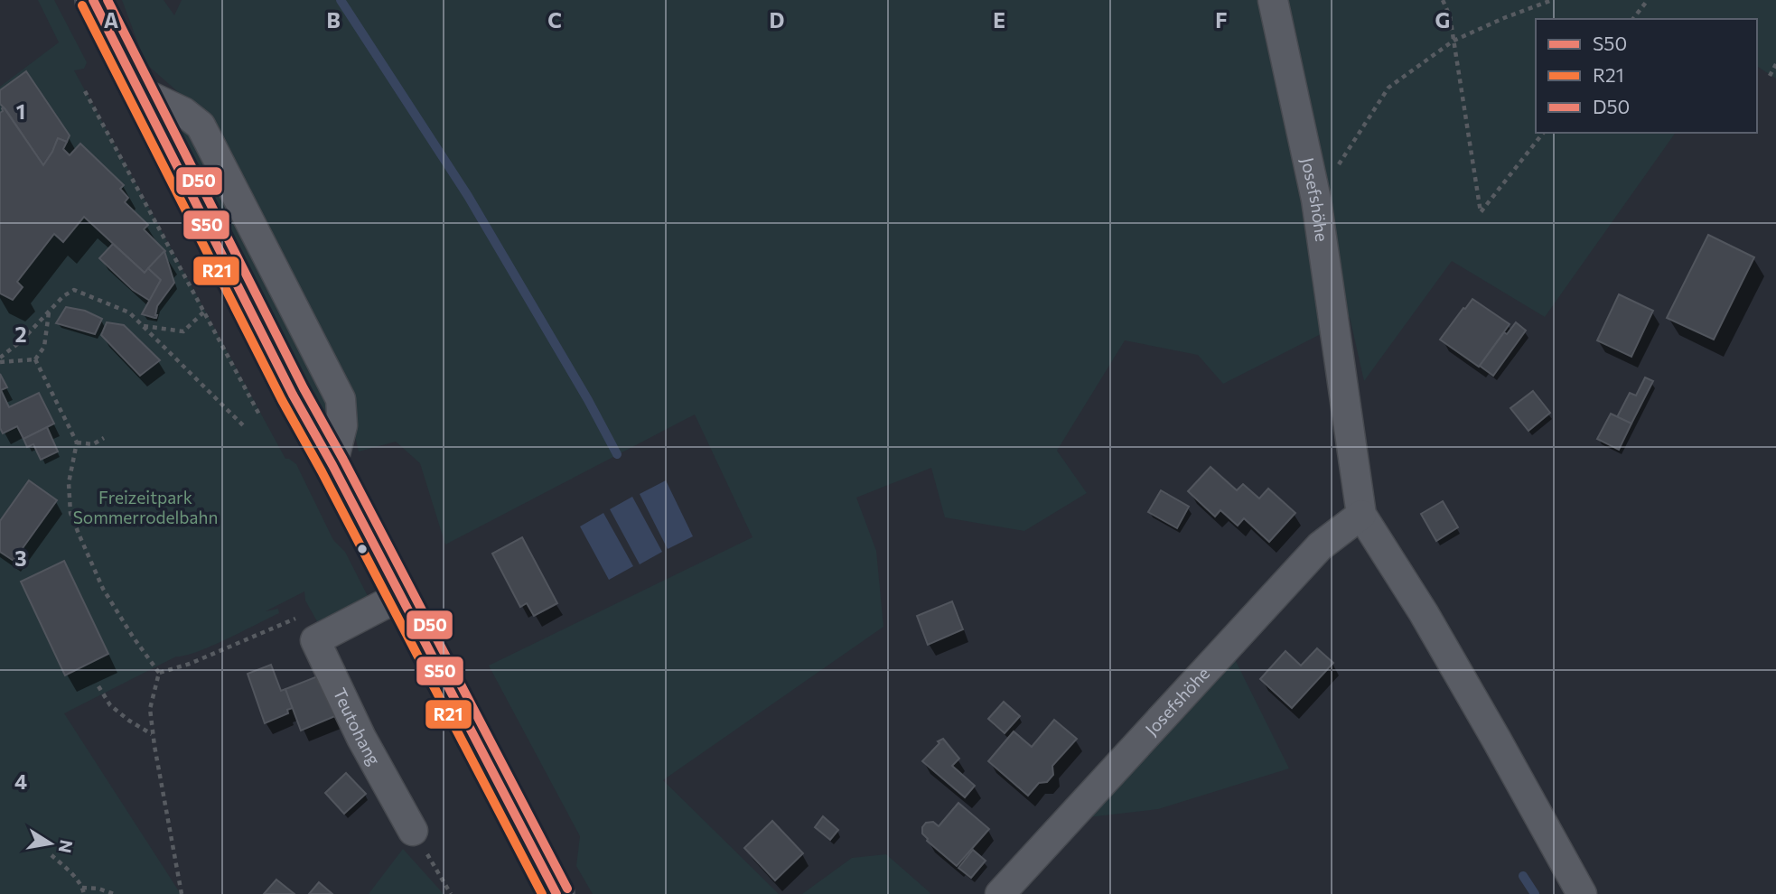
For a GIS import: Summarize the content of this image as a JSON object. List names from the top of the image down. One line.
{"streets":{"street":["Josefshöhe","Teutohang"]},"parks":["Freizeitpark Sommerrodelbahn"],"lines":["transit line S50","transit line D50","transit line R21"],"legend":["S50","R21","D50"],"north":"right","grid":{"columns":["A","B","C","D","E","F","G"],"rows":["1","2","3","4"]}}
